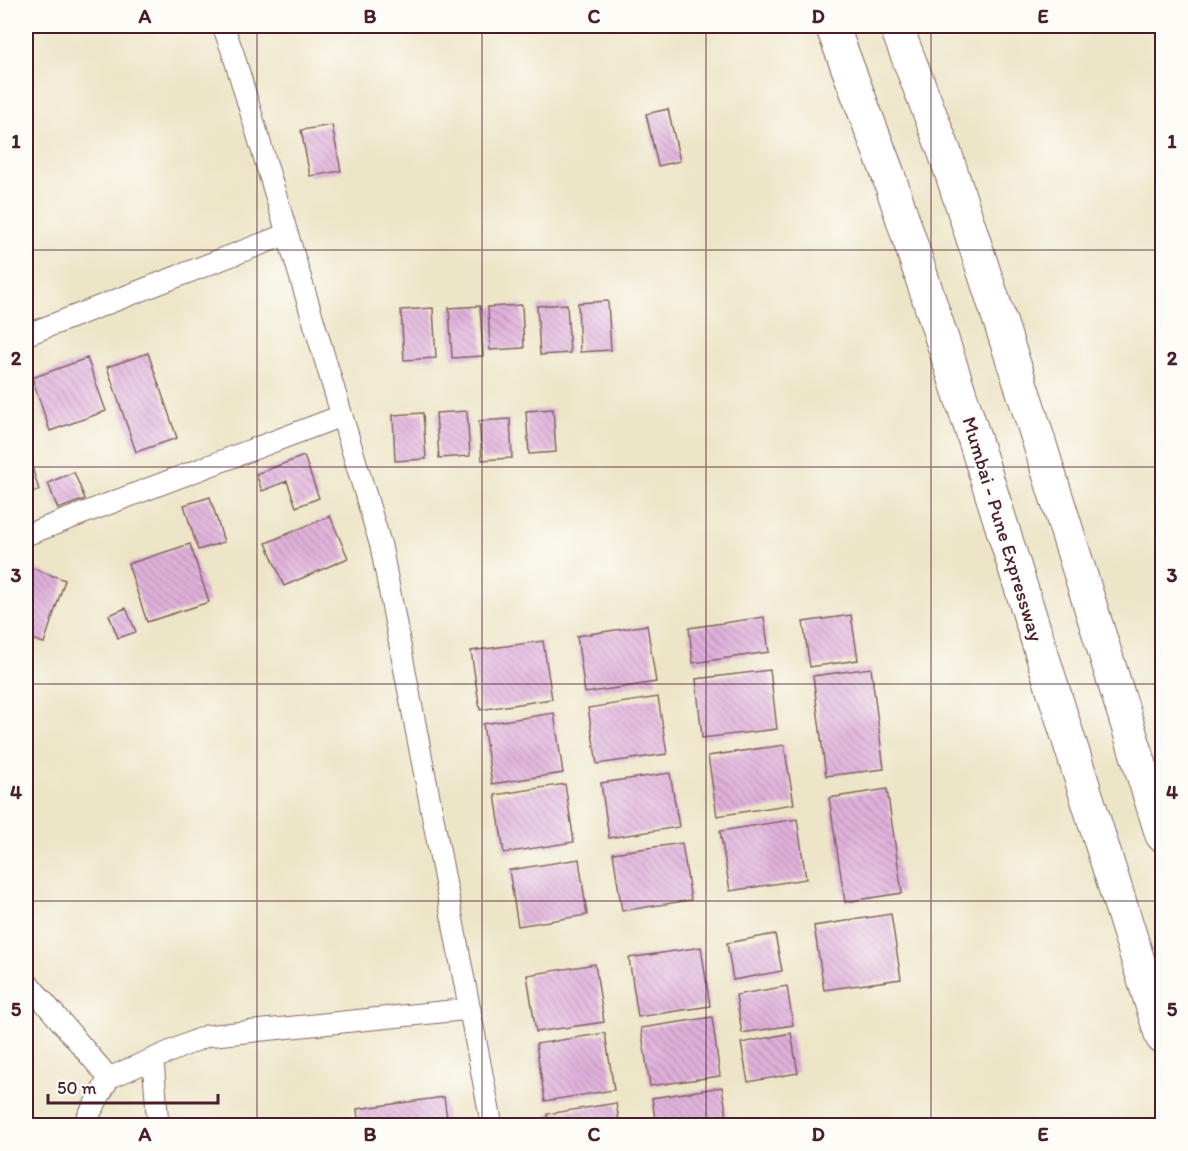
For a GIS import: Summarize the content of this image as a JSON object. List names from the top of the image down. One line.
{"streets":{"highway":["Mumbai - Pune Expressway"]},"scale_bar":"50 m","grid":{"columns":["A","B","C","D","E"],"rows":["1","2","3","4","5"]}}
